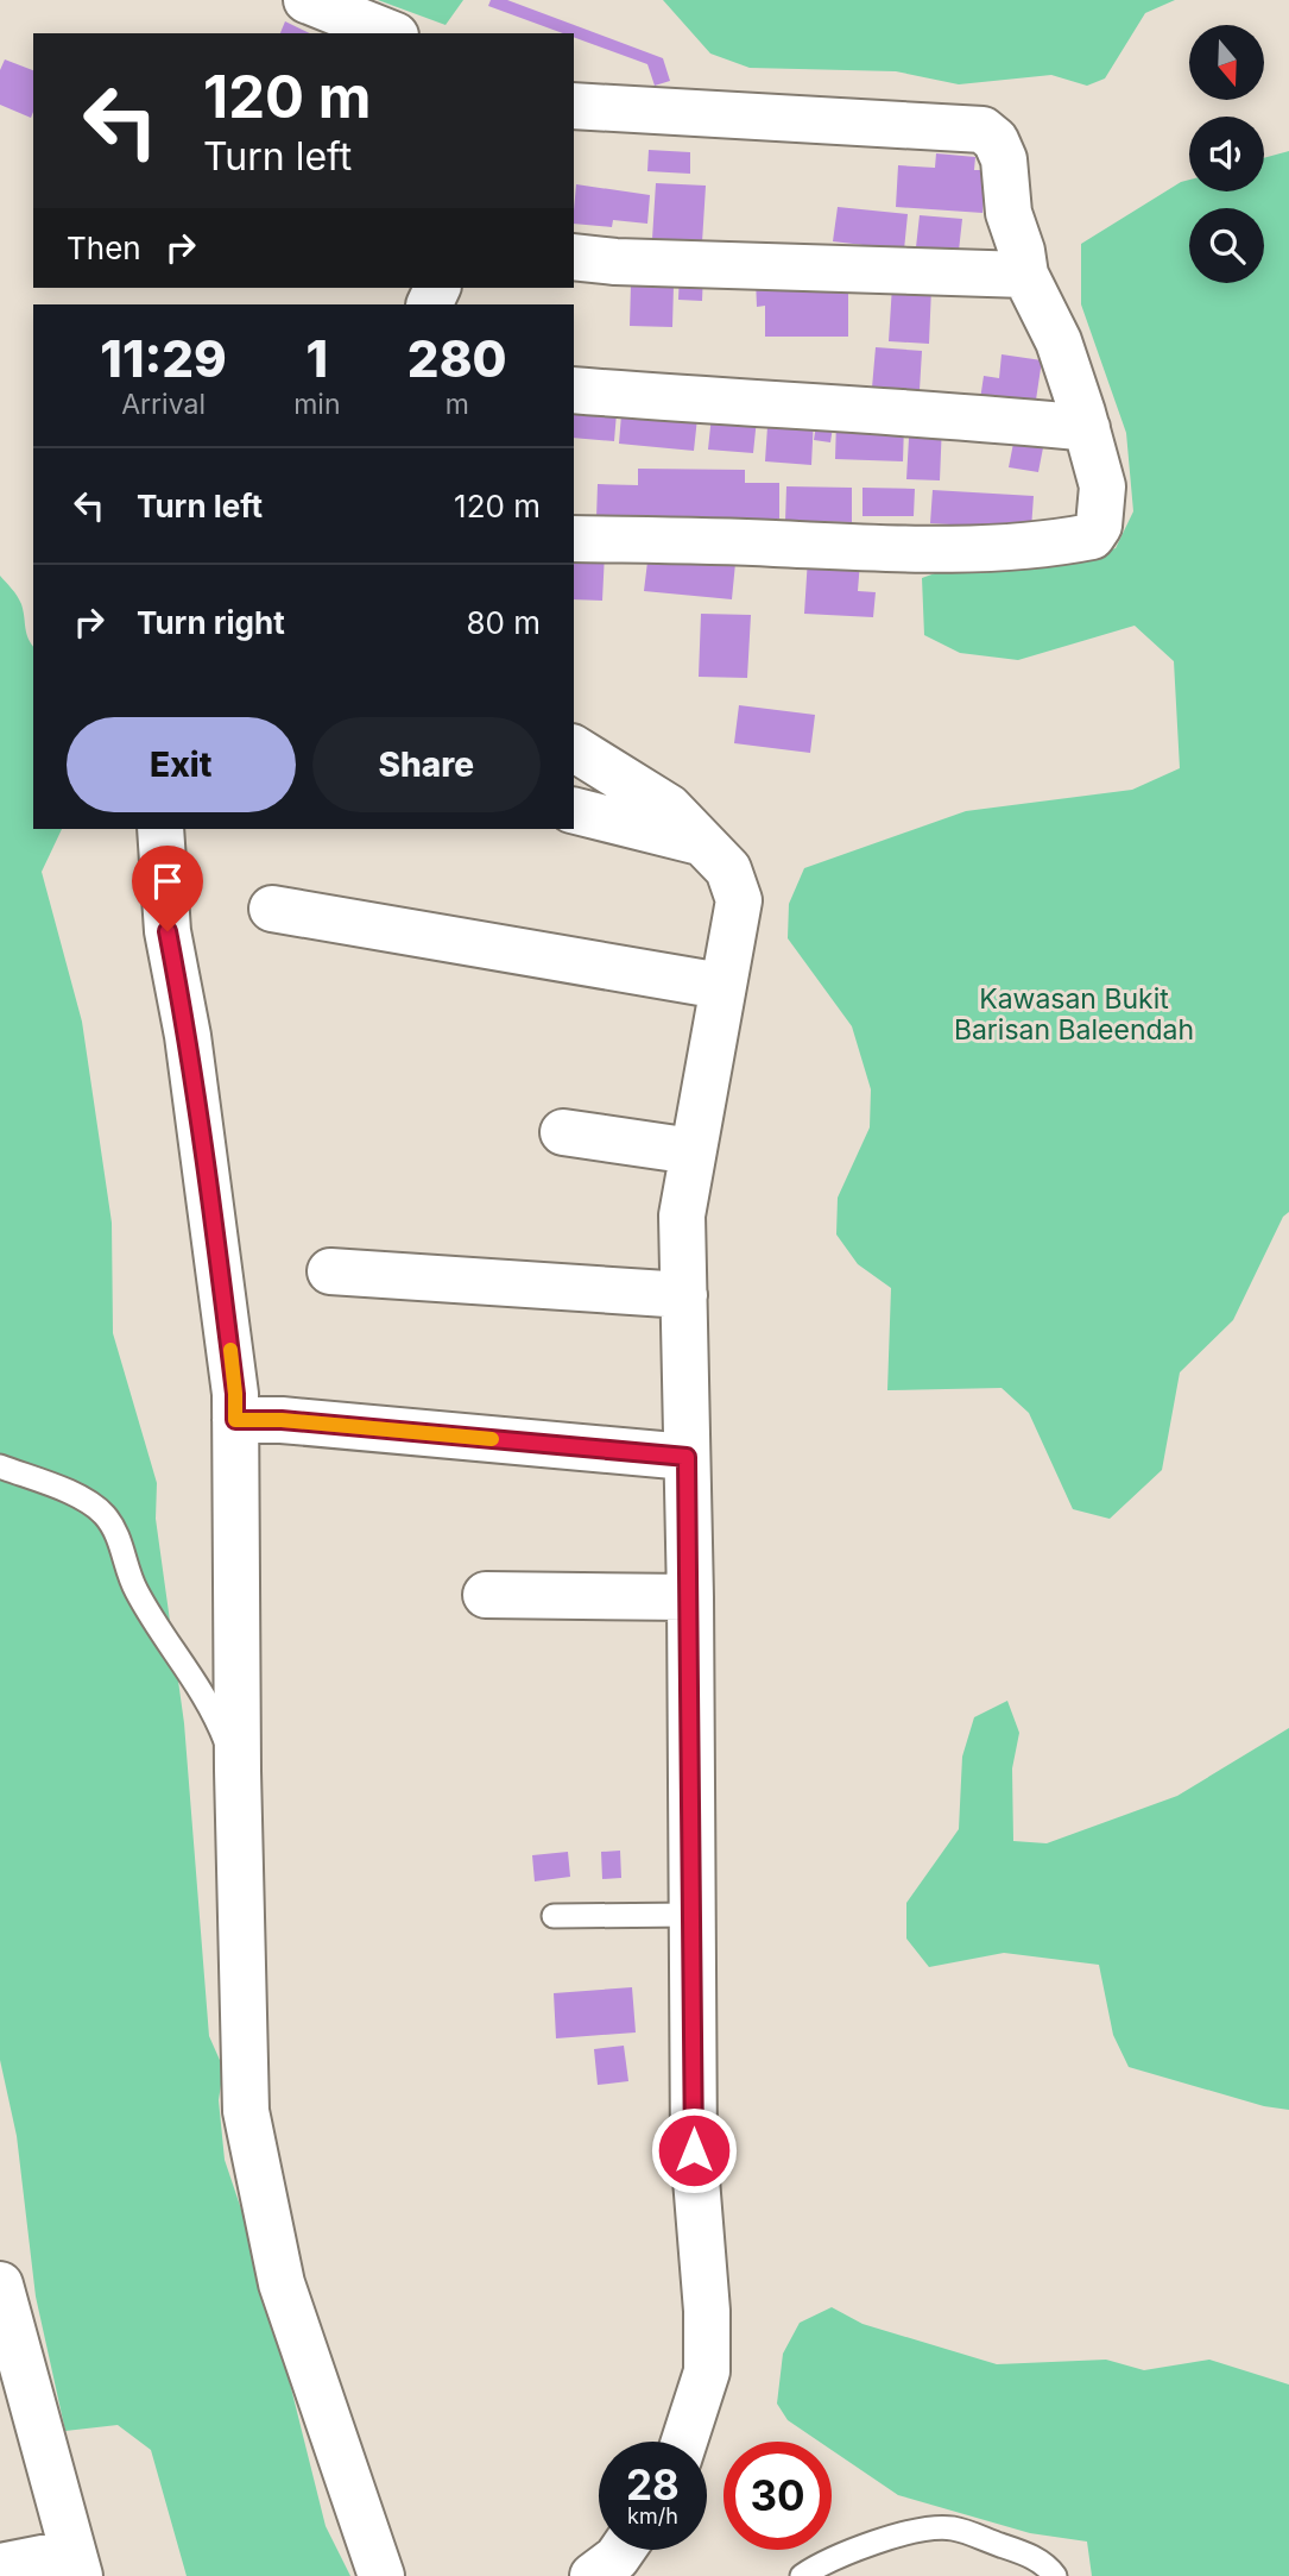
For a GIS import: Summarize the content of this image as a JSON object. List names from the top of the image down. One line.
{"parks":["Kawasan Bukit Barisan Baleendah"],"north":"bottom","page":{"turn":["120 m","Turn left"],"then":"Then","eta":["11:29","Arrival","1","min","280","m"],"list":[{"name":"Turn left","value":"120 m"},{"name":"Turn right","value":"80 m"}],"buttons":["Exit","Share"],"speed":"28 km/h","limit":"30"}}
